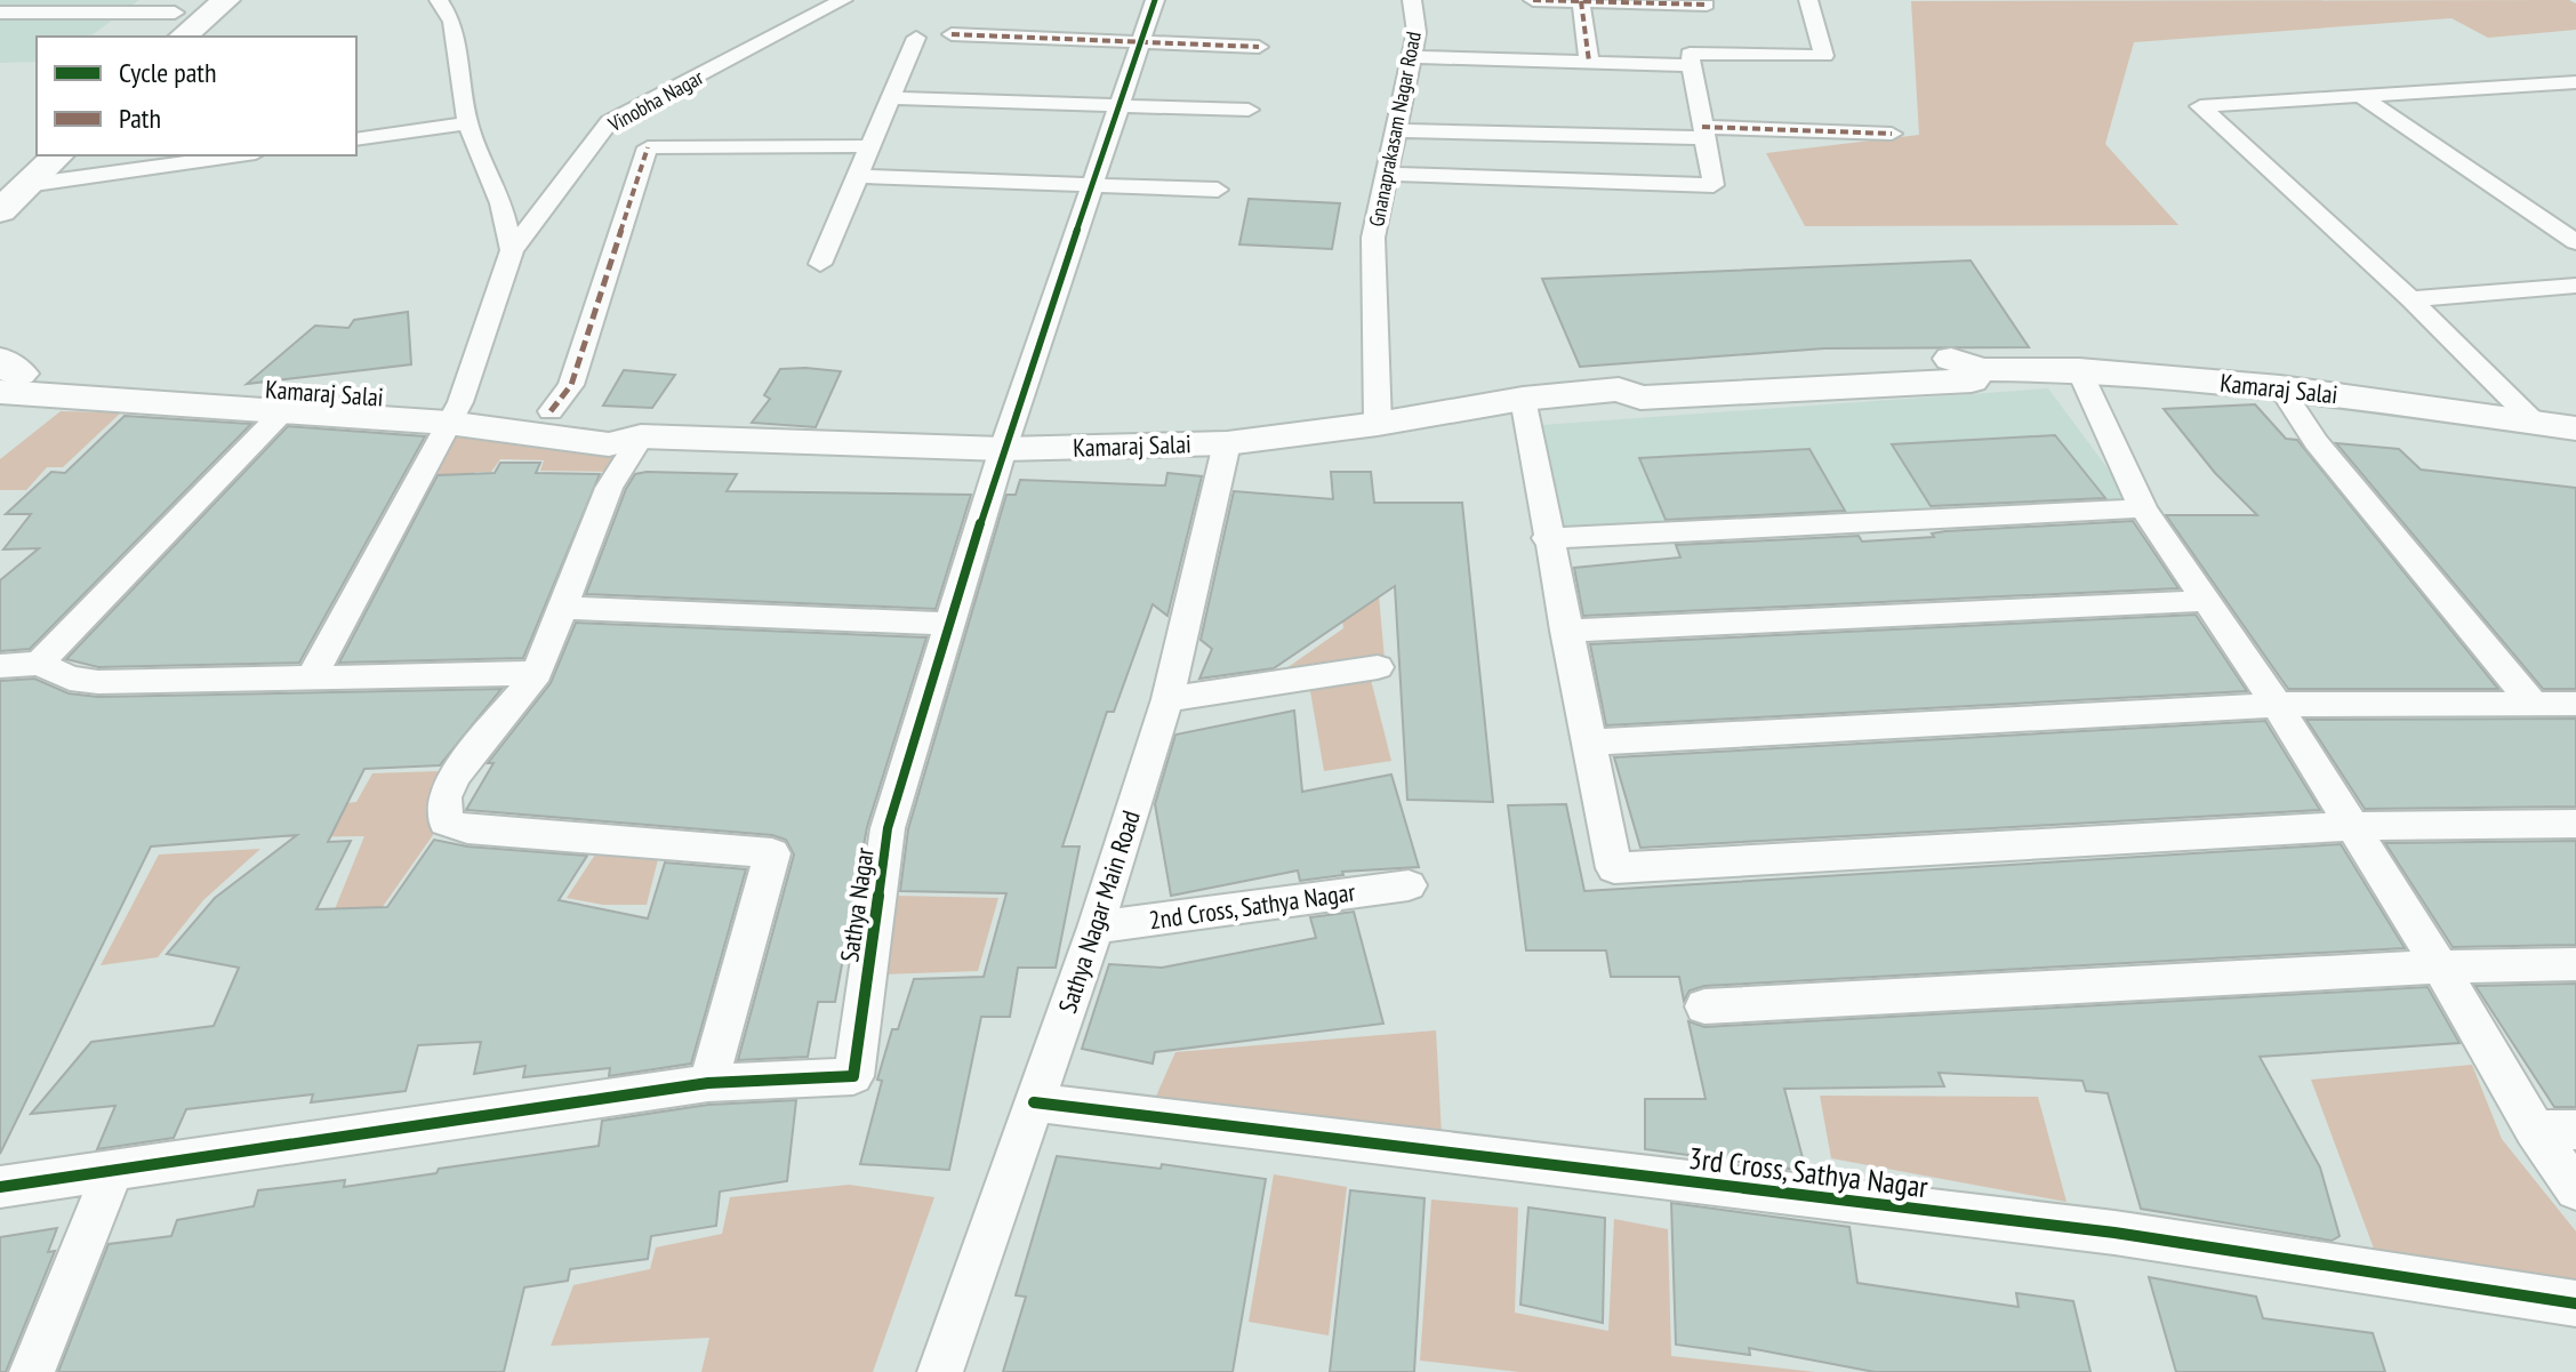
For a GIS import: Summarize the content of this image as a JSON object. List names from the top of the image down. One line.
{"streets":{"main road":["Kamaraj Salai"],"street":["Vinobha Nagar","Gnanaprakasam Nagar Road","Sathya Nagar","2nd Cross, Sathya Nagar","Sathya Nagar Main Road","3rd Cross, Sathya Nagar"]},"crossings":[["Gnanaprakasam Nagar Road","Kamaraj Salai"],["Kamaraj Salai","Sathya Nagar"],["Kamaraj Salai","Sathya Nagar Main Road"],["2nd Cross, Sathya Nagar","Sathya Nagar Main Road"],["Sathya Nagar Main Road","3rd Cross, Sathya Nagar"]],"legend":["Cycle path","Path"]}
